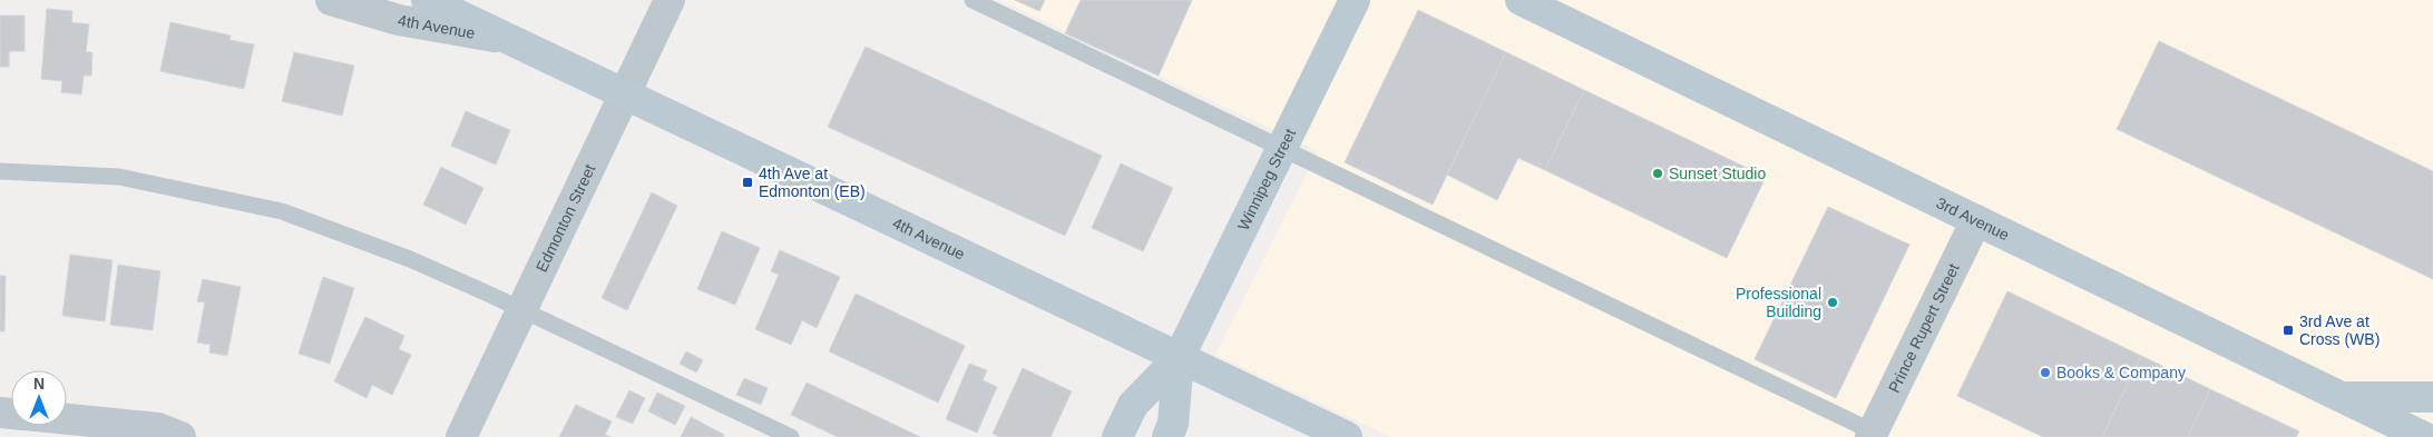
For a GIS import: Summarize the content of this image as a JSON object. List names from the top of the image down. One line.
{"streets":{"main road":["4th Avenue","Winnipeg Street","3rd Avenue"],"street":["Edmonton Street","Prince Rupert Street"]},"crossings":[["4th Avenue","Winnipeg Street"],["4th Avenue","Edmonton Street"],["3rd Avenue","Prince Rupert Street"]],"places":{"other":["Sunset Studio","Professional Building","Books & Company"],"transit":["4th Ave at Edmonton (EB)","3rd Ave at Cross (WB)"]},"north":"top"}
